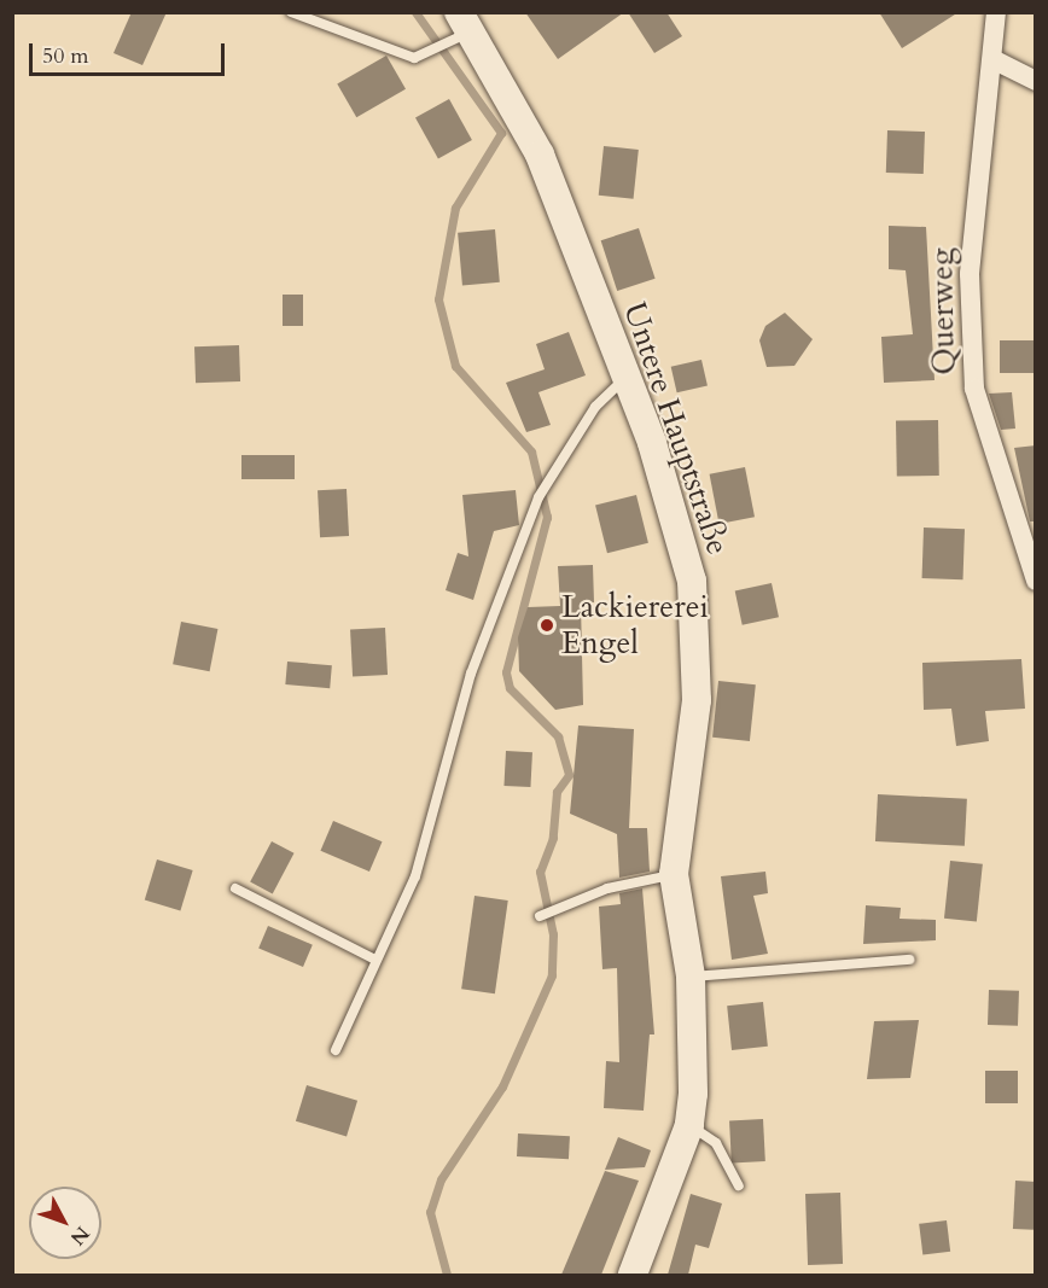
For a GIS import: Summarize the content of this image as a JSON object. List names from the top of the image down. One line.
{"streets":{"street":["Querweg","Untere Hauptstraße"]},"places":["Lackiererei Engel"],"scale_bar":"50 m","north":"bottom right"}
